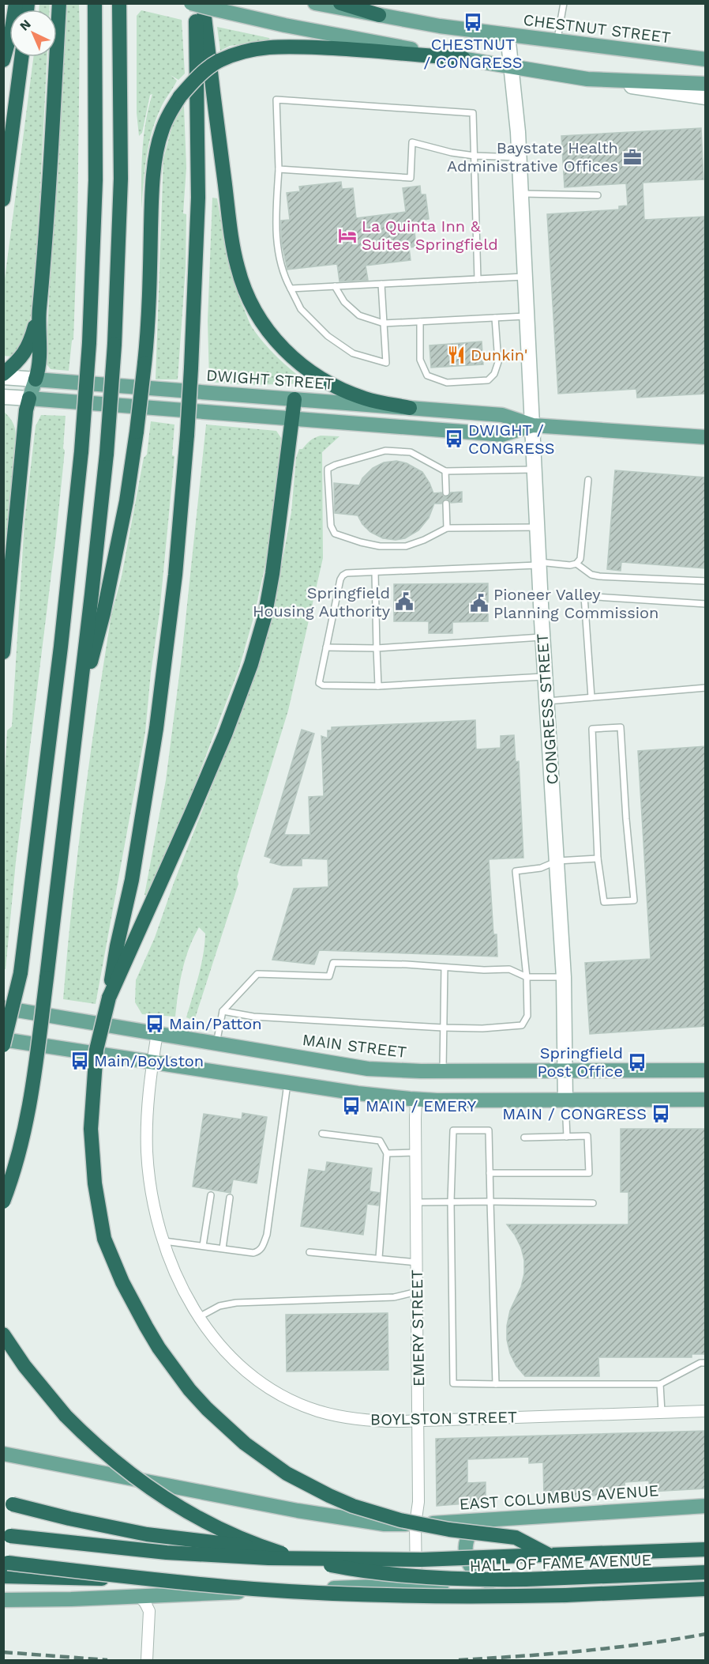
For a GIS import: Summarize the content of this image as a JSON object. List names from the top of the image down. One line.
{"streets":{"main road":["CHESTNUT STREET","DWIGHT STREET","CONGRESS STREET","MAIN STREET","EAST COLUMBUS AVENUE","HALL OF FAME AVENUE"],"street":["EMERY STREET","BOYLSTON STREET"]},"crossings":[["CHESTNUT STREET","CONGRESS STREET"],["DWIGHT STREET","CONGRESS STREET"],["CONGRESS STREET","MAIN STREET"],["MAIN STREET","BOYLSTON STREET"],["EMERY STREET","BOYLSTON STREET"],["EMERY STREET","EAST COLUMBUS AVENUE"],["EMERY STREET","HALL OF FAME AVENUE"]],"places":{"bus stop":["CHESTNUT / CONGRESS","DWIGHT / CONGRESS","Main/Patton","Main/Boylston","Springfield Post Office","MAIN / EMERY","MAIN / CONGRESS"],"office":["Baystate Health Administrative Offices"],"hotel":["La Quinta Inn & Suites Springfield"],"restaurant":["Dunkin'"],"public building":["Springfield Housing Authority","Pioneer Valley Planning Commission"]},"north":"top left"}
